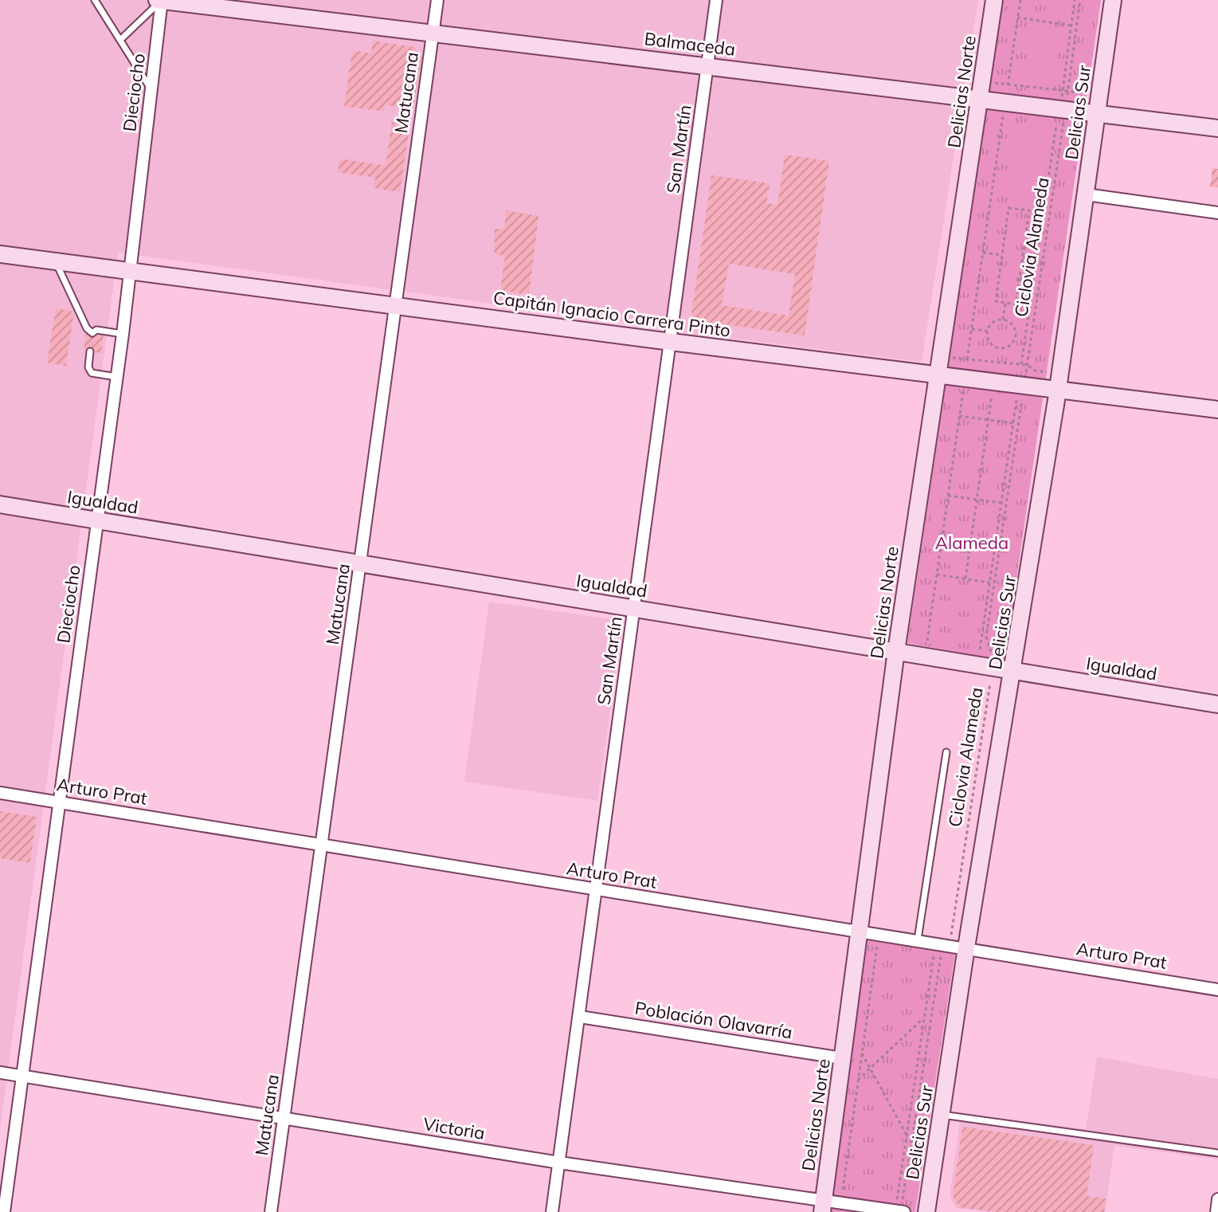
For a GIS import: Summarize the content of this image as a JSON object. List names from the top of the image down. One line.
{"streets":{"street":["Balmaceda","Delicias Norte","Dieciocho","Matucana","Delicias Sur","San Martín","Capitán Ignacio Carrera Pinto","Igualdad","Arturo Prat","Población Olavarría","Victoria"],"path":["Ciclovia Alameda"]},"crossings":[["Balmaceda","Delicias Norte"],["Balmaceda","Dieciocho"],["Balmaceda","Matucana"],["Balmaceda","Delicias Sur"],["Balmaceda","San Martín"],["Balmaceda","Ciclovia Alameda"],["Delicias Norte","Capitán Ignacio Carrera Pinto"],["Delicias Norte","Igualdad"],["Delicias Norte","Arturo Prat"],["Delicias Norte","Población Olavarría"],["Delicias Norte","Victoria"],["Dieciocho","Capitán Ignacio Carrera Pinto"],["Dieciocho","Igualdad"],["Dieciocho","Arturo Prat"],["Dieciocho","Victoria"],["Matucana","Capitán Ignacio Carrera Pinto"],["Matucana","Igualdad"],["Matucana","Arturo Prat"],["Matucana","Victoria"],["Delicias Sur","Ciclovia Alameda"],["Delicias Sur","Capitán Ignacio Carrera Pinto"],["Delicias Sur","Igualdad"],["Delicias Sur","Arturo Prat"],["San Martín","Capitán Ignacio Carrera Pinto"],["San Martín","Igualdad"],["San Martín","Arturo Prat"],["San Martín","Población Olavarría"],["San Martín","Victoria"],["Ciclovia Alameda","Capitán Ignacio Carrera Pinto"],["Ciclovia Alameda","Igualdad"],["Ciclovia Alameda","Arturo Prat"],["Ciclovia Alameda","Victoria"]],"parks":["Alameda"]}
